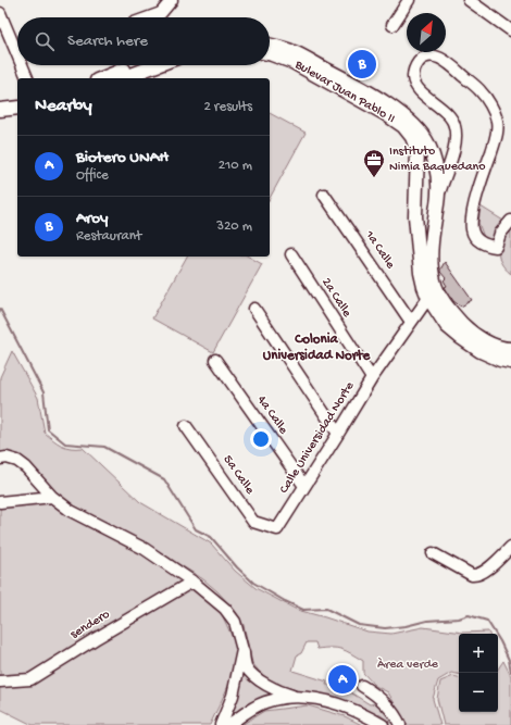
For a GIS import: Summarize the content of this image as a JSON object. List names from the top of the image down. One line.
{"streets":{"main road":["Bulevar Juan Pablo II"],"street":["1a Calle","2a Calle","4a Calle","Calle Universidad Norte","5a Calle","sendero"]},"crossings":[["Bulevar Juan Pablo II","Calle Universidad Norte"],["1a Calle","Calle Universidad Norte"],["2a Calle","Calle Universidad Norte"],["4a Calle","Calle Universidad Norte"],["Calle Universidad Norte","5a Calle"]],"districts":["Colonia Universidad Norte"],"parks":["Àrea verde"],"places":{"office":["Instituto Nimia Baquedano"]},"north":"top right","page":{"search":"Search here","pins":["B","A"],"heading":["Nearby","2 results"],"list":[{"mark":"A","name":"Biotero UNAH","note":"Office","value":"210 m"},{"mark":"B","name":"Aroy","note":"Restaurant","value":"320 m"}],"map_buttons":["+","−"]}}
